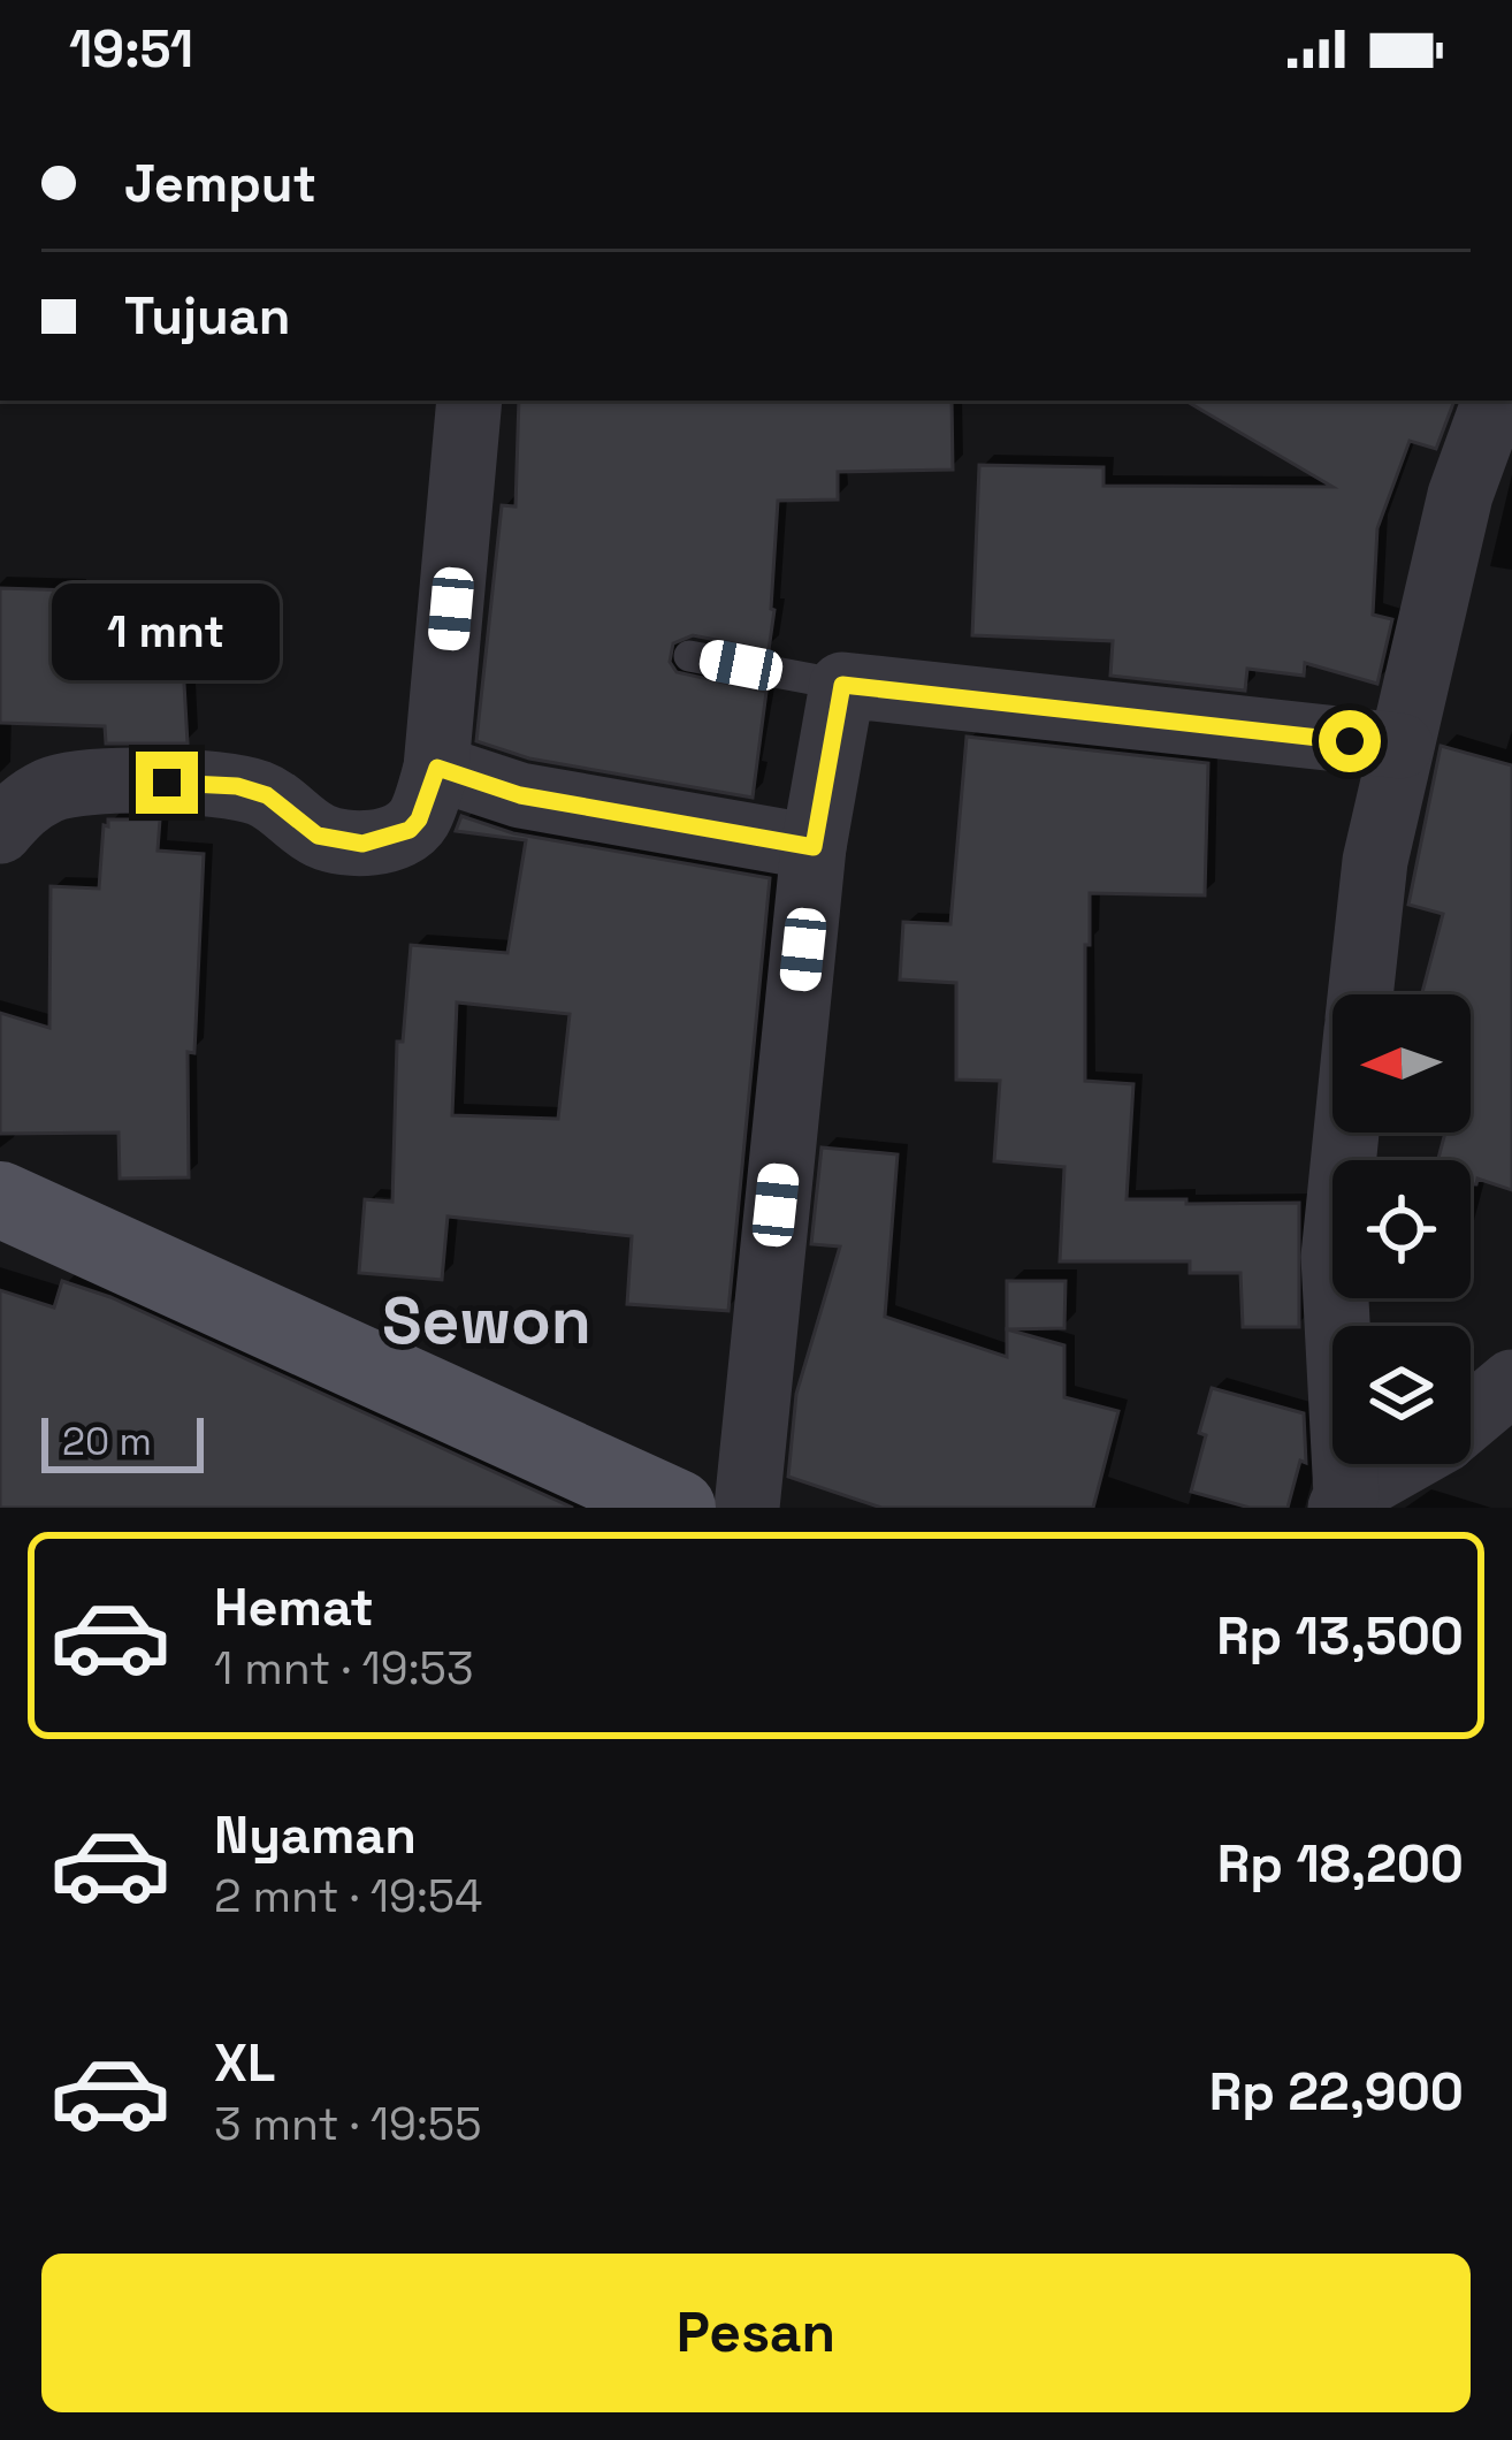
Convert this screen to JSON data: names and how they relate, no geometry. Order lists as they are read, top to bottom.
{
  "districts": ["Sewon"],
  "scale_bar": "20 m",
  "north": "left",
  "page": {
    "status": "19:51",
    "banner": ["Jemput", "Tujuan"],
    "bubble": "1 mnt",
    "scale": "20 m",
    "list": [
      {
        "name": "Hemat",
        "note": "1 mnt · 19:53",
        "value": "Rp 13,500"
      },
      {
        "name": "Nyaman",
        "note": "2 mnt · 19:54",
        "value": "Rp 18,200"
      },
      {
        "name": "XL",
        "note": "3 mnt · 19:55",
        "value": "Rp 22,900"
      }
    ],
    "buttons": "Pesan"
  }
}
